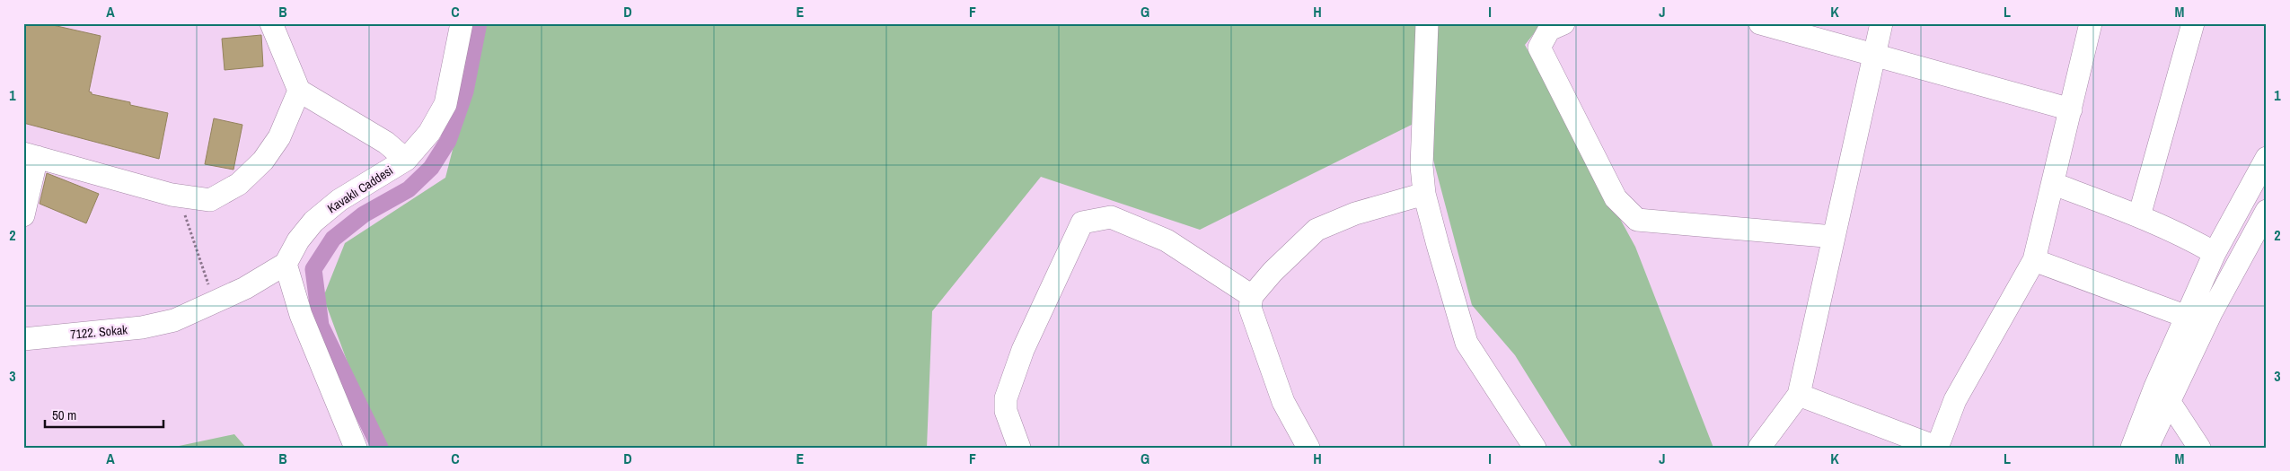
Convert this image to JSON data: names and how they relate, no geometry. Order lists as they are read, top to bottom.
{
  "streets": {
    "street": ["Kavaklı Caddesi", "7122. Sokak"]
  },
  "scale_bar": "50 m",
  "grid": {
    "columns": [
      "A",
      "B",
      "C",
      "D",
      "E",
      "F",
      "G",
      "H",
      "I",
      "J",
      "K",
      "L",
      "M"
    ],
    "rows": ["1", "2", "3"]
  }
}
